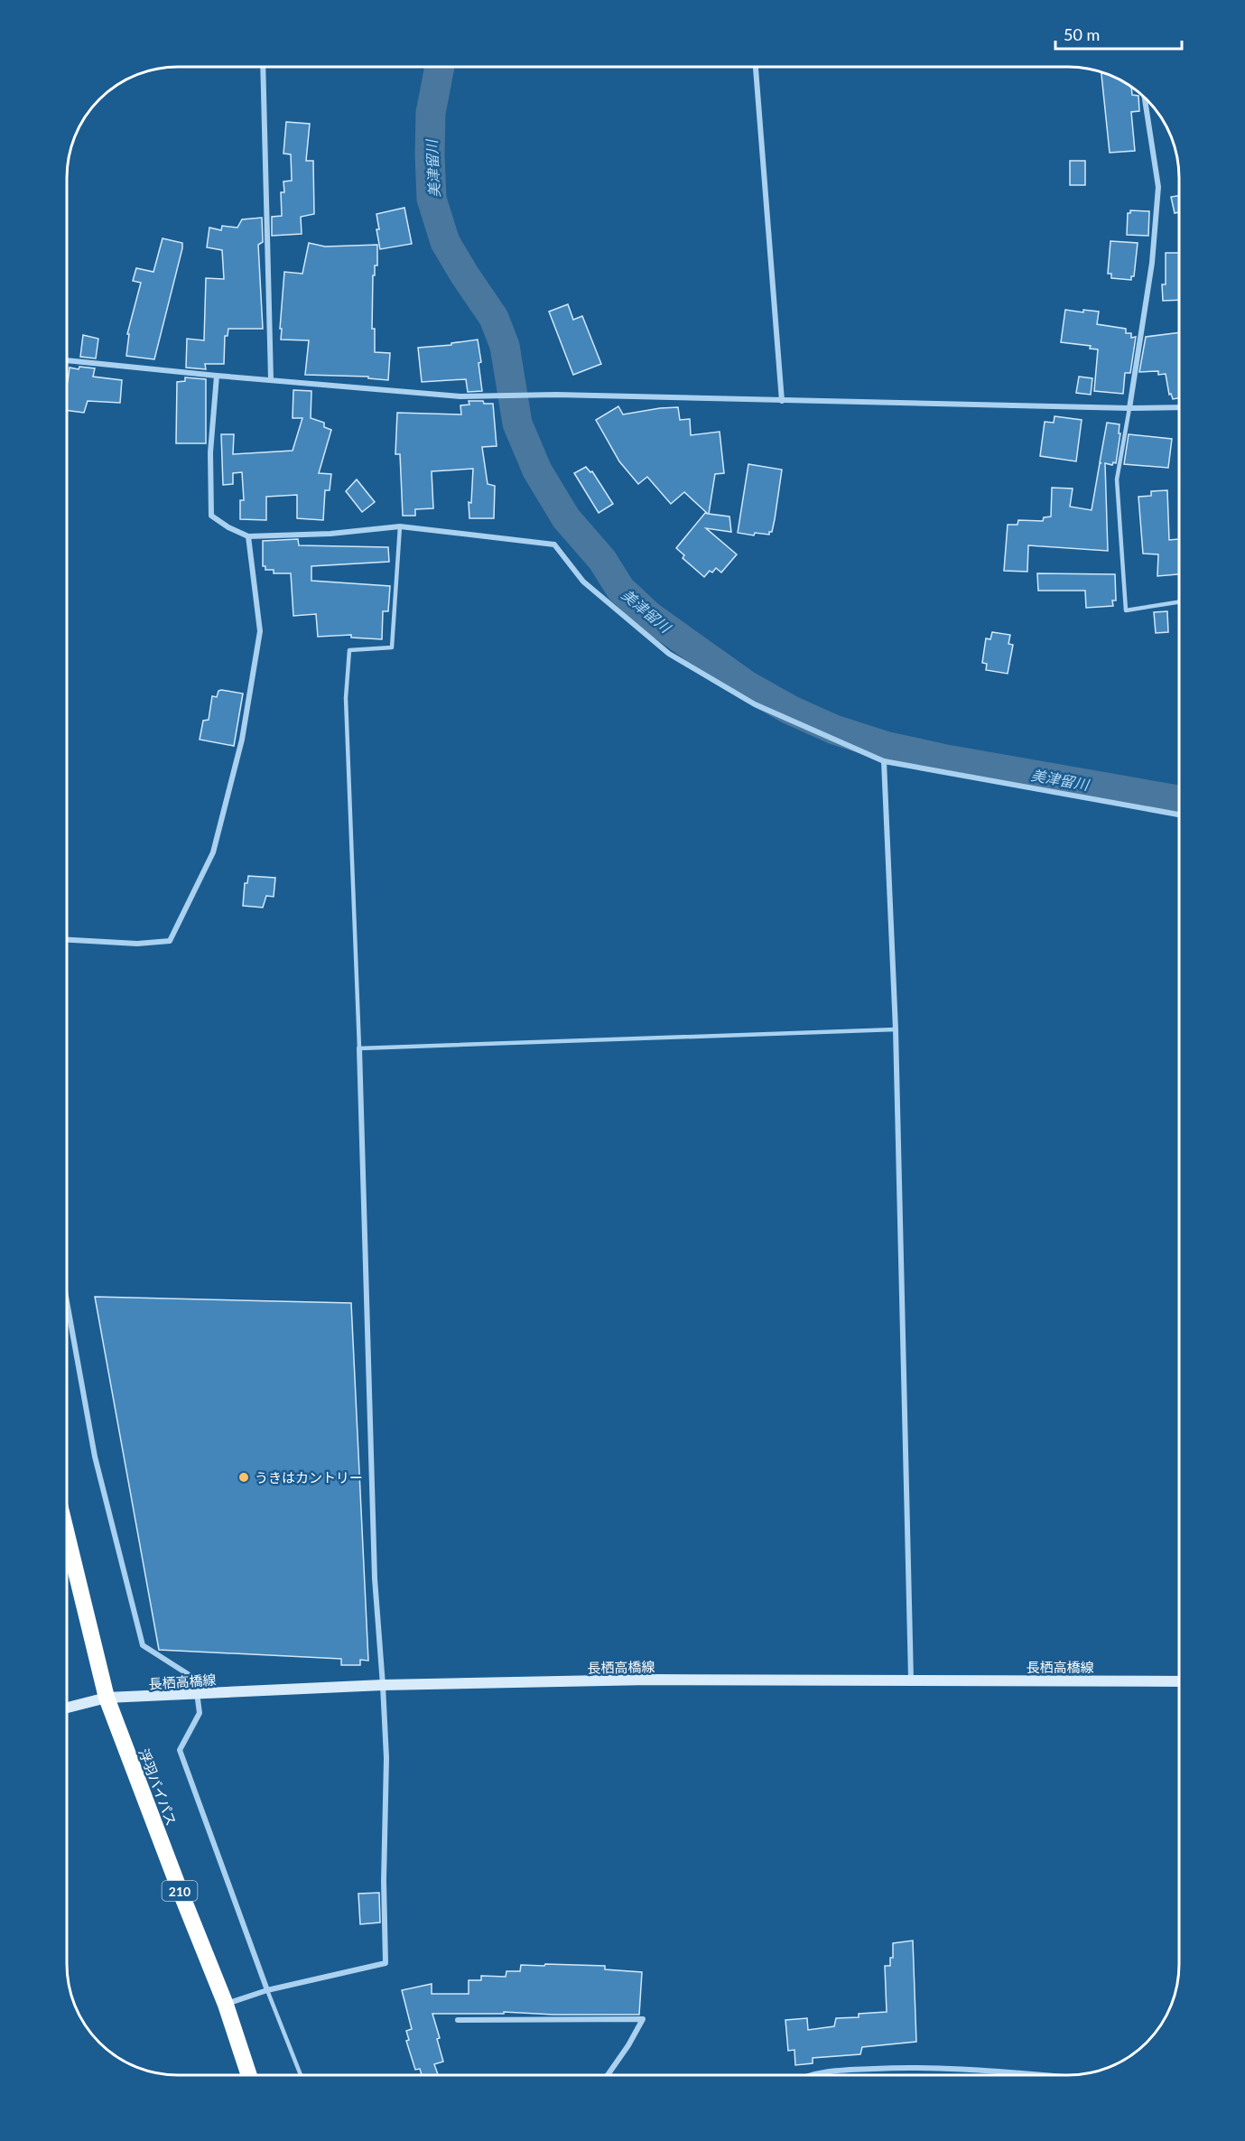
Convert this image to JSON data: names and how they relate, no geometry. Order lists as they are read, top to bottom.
{
  "streets": {
    "highway": ["浮羽バイパス", "210"],
    "main road": ["長栖高橋線"]
  },
  "crossings": [
    ["長栖高橋線", "浮羽バイパス"]
  ],
  "water": ["美津留川"],
  "places": ["うきはカントリー"],
  "scale_bar": "50 m"
}
